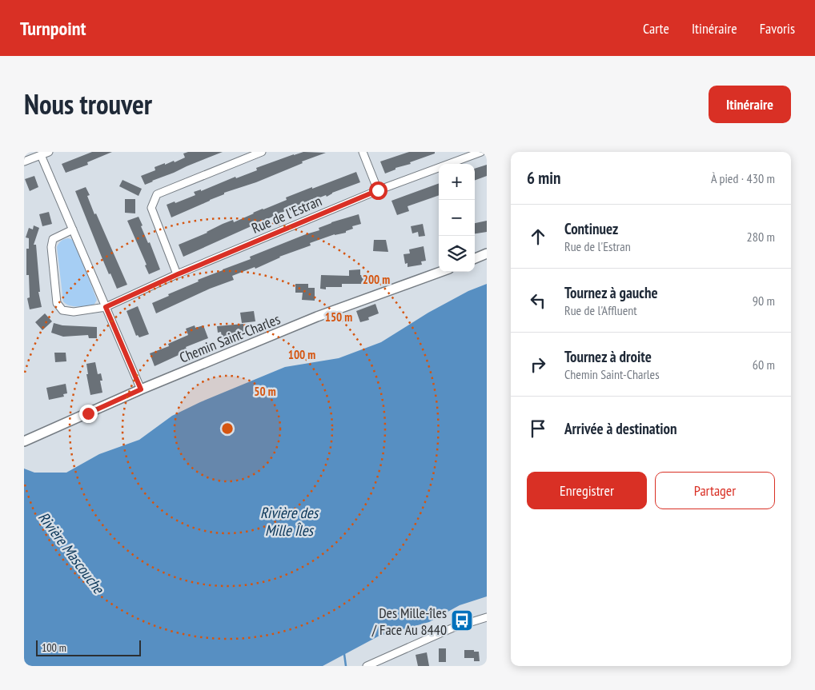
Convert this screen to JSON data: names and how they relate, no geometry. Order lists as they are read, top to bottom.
{
  "streets": {
    "main road": ["Chemin Saint-Charles"],
    "street": ["Rue de l'Estran"]
  },
  "water": ["Rivière des Mille Îles", "Rivière Mascouche"],
  "places": {
    "bus stop": ["Des Mille-îles / Face Au 8440"]
  },
  "scale_bar": "100 m",
  "page": {
    "header": "Turnpoint",
    "nav": ["Carte", "Itinéraire", "Favoris"],
    "title": "Nous trouver",
    "buttons": [
      "Itinéraire",
      ["Enregistrer", "Partager"]
    ],
    "heading": ["6 min", "À pied · 430 m"],
    "map_buttons": ["+", "−"],
    "list": [
      ["Continuez", "Rue de l'Estran", "280 m"],
      ["Tournez à gauche", "Rue de l'Affluent", "90 m"],
      ["Tournez à droite", "Chemin Saint-Charles", "60 m"],
      "Arrivée à destination"
    ],
    "scale": "100 m"
  },
  "rings": [
    "200 m",
    "150 m",
    "100 m",
    "50 m"
  ]
}
